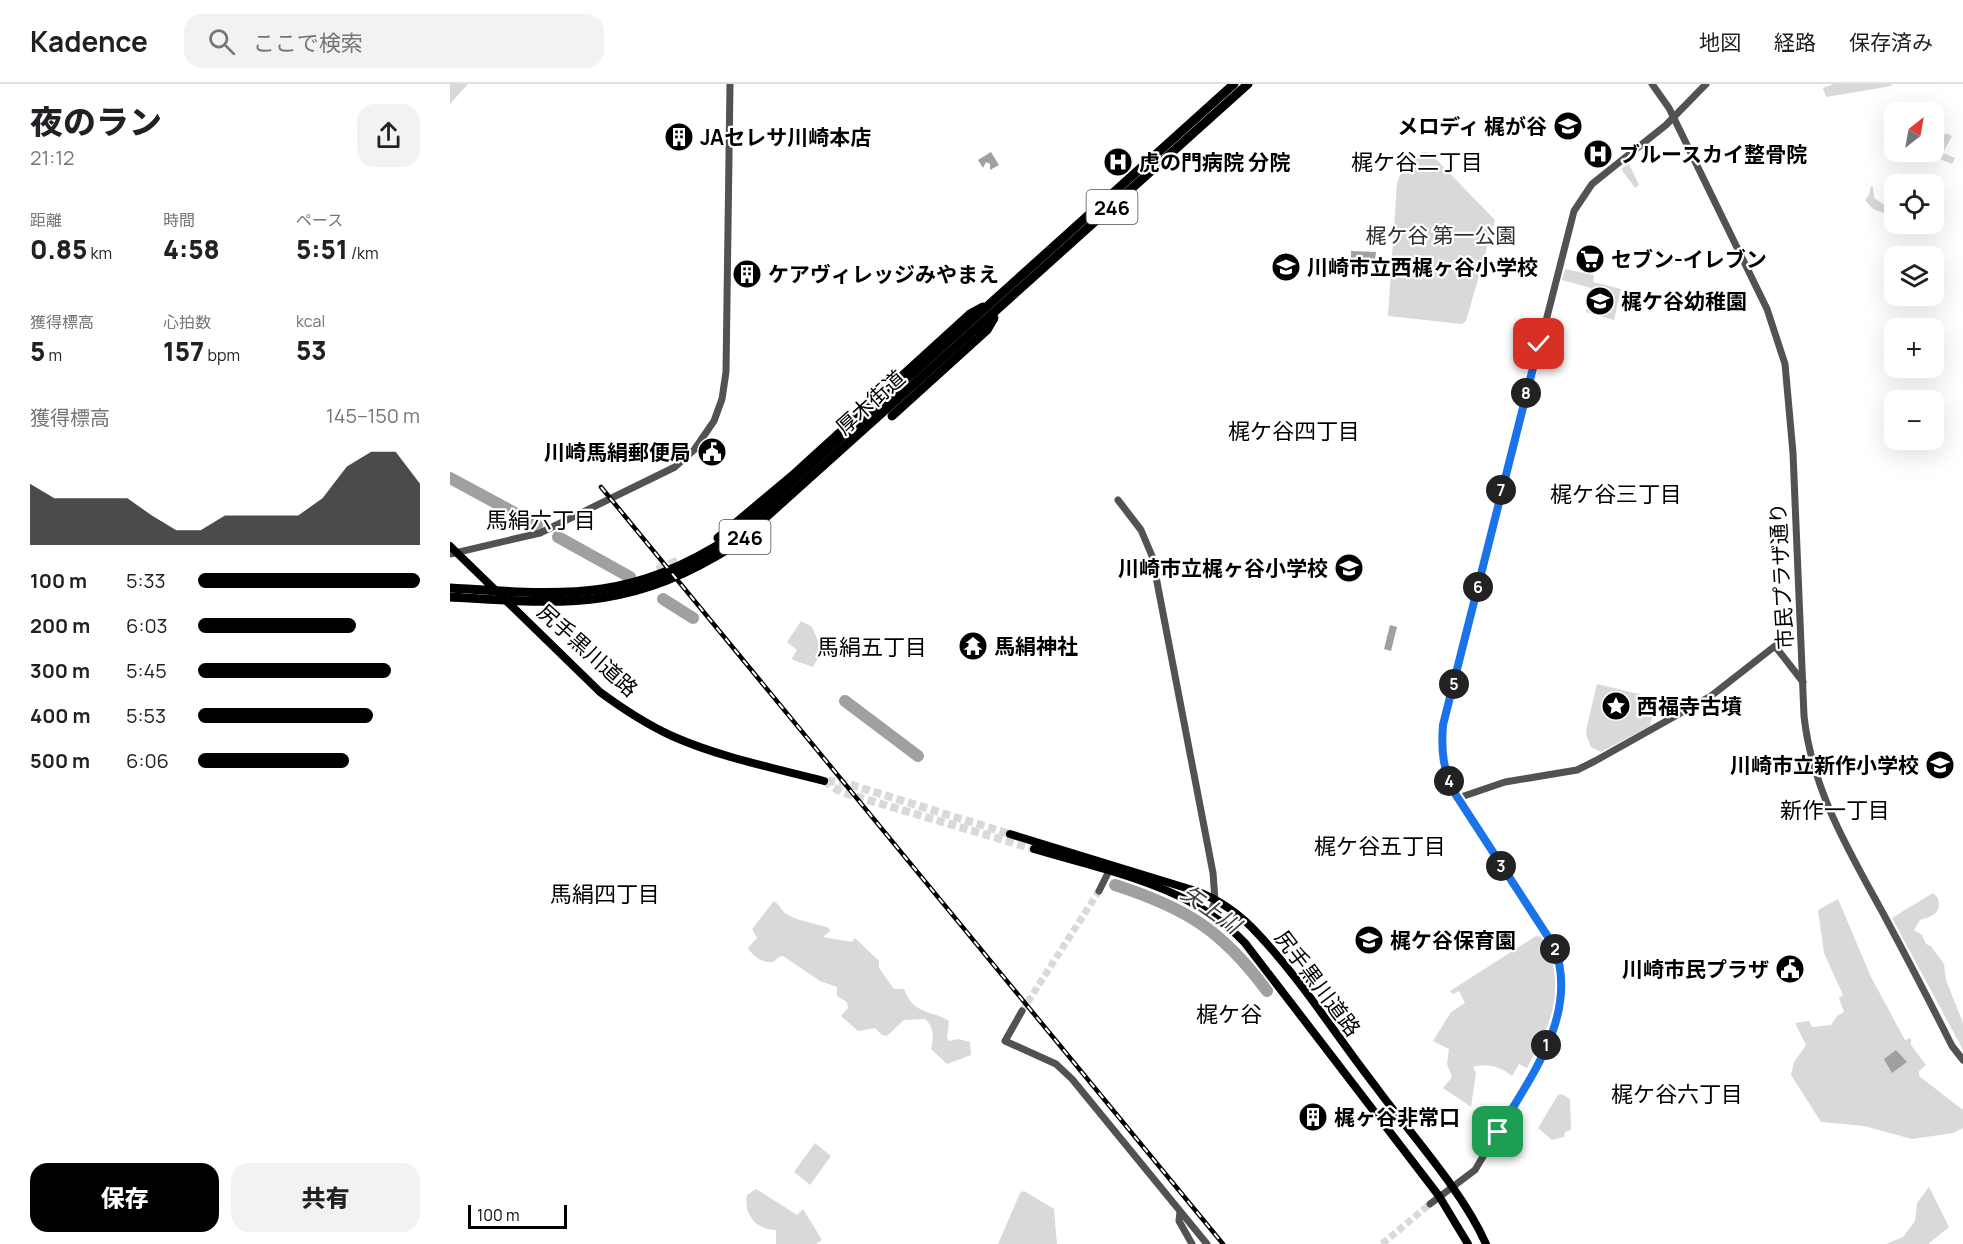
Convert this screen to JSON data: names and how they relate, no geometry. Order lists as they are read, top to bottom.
{
  "streets": {
    "highway": ["246", "厚木街道"],
    "main road": ["尻手黒川道路"],
    "street": ["市民プラザ通り"]
  },
  "districts": [
    "梶ケ谷二丁目",
    "梶ケ谷四丁目",
    "梶ケ谷三丁目",
    "馬絹六丁目",
    "馬絹五丁目",
    "新作一丁目",
    "梶ケ谷五丁目",
    "馬絹四丁目",
    "梶ケ谷",
    "梶ケ谷六丁目"
  ],
  "water": ["矢上川"],
  "parks": ["梶ケ谷 第一公園"],
  "places": {
    "school or university": [
      "メロディ 梶が谷",
      "川崎市立西梶ヶ谷小学校",
      "梶ケ谷幼稚園",
      "川崎市立梶ヶ谷小学校",
      "川崎市立新作小学校",
      "梶ケ谷保育園"
    ],
    "building": ["JAセレサ川崎本店", "ケアヴィレッジみやまえ", "梶ヶ谷非常口"],
    "hospital": ["ブルースカイ整骨院", "虎の門病院 分院"],
    "supermarket": ["セブン-イレブン"],
    "public building": ["川崎馬絹郵便局", "川崎市民プラザ"],
    "temple": ["馬絹神社"],
    "place": ["西福寺古墳"]
  },
  "scale_bar": "100 m",
  "north": "top right",
  "page": {
    "header": "Kadence",
    "search": "ここで検索",
    "nav": ["地図", "経路", "保存済み"],
    "heading": ["夜のラン", "21:12"],
    "map_buttons": ["+", "−"],
    "stats": [
      ["距離", "0.85 km"],
      ["時間", "4:58"],
      ["ペース", "5:51 /km"],
      ["獲得標高", "5 m"],
      ["心拍数", "157 bpm"],
      ["kcal", "53"]
    ],
    "pins": [
      "8",
      "7",
      "6",
      "5",
      "4",
      "3",
      "2",
      "1"
    ],
    "chart": ["獲得標高", "145–150 m"],
    "list": [
      {
        "name": "100 m",
        "note": "5:33"
      },
      {
        "name": "200 m",
        "note": "6:03"
      },
      {
        "name": "300 m",
        "note": "5:45"
      },
      {
        "name": "400 m",
        "note": "5:53"
      },
      {
        "name": "500 m",
        "note": "6:06"
      }
    ],
    "buttons": ["保存", "共有"],
    "scale": "100 m"
  }
}
